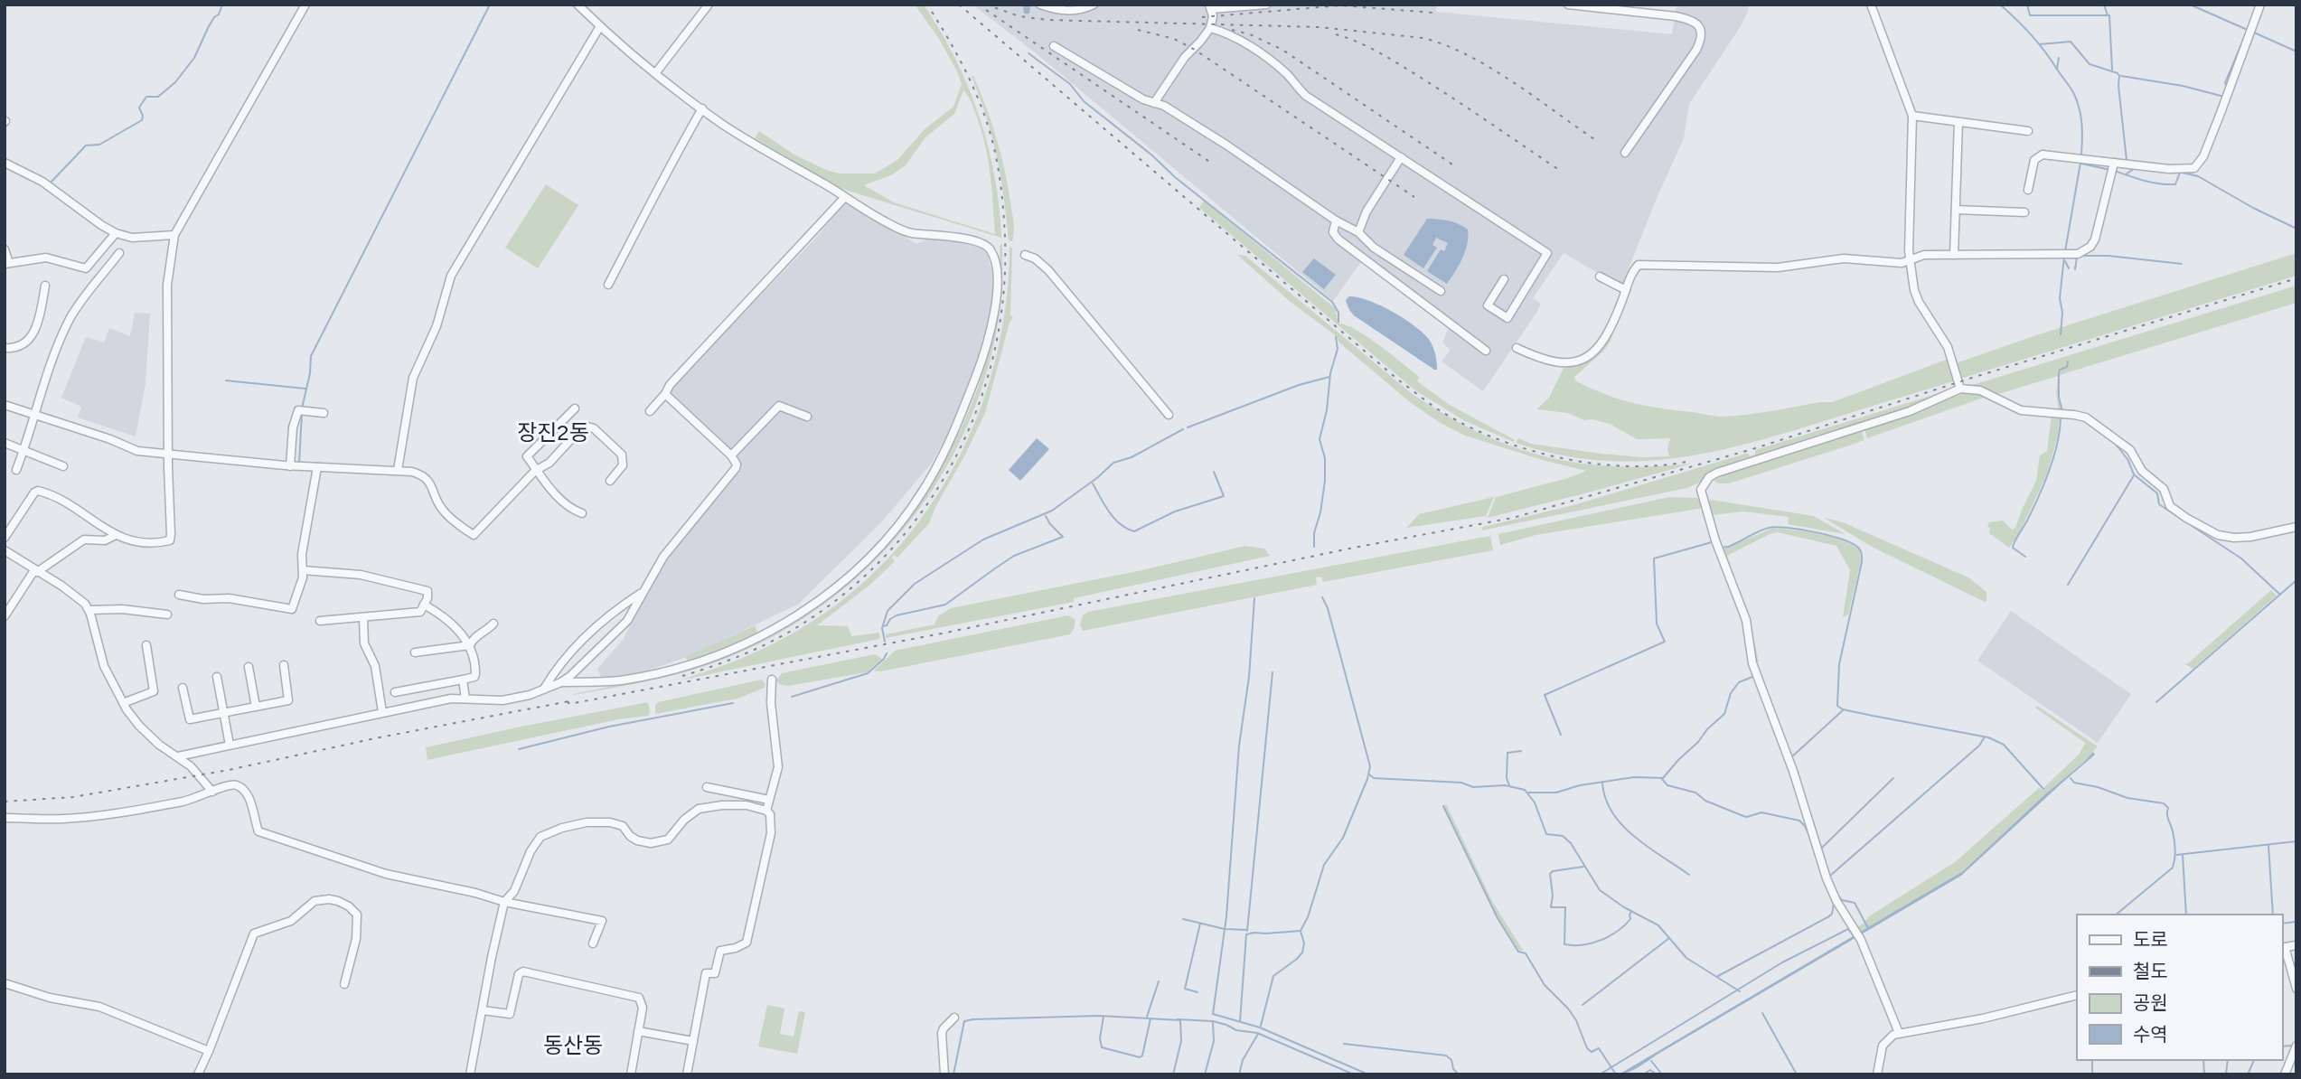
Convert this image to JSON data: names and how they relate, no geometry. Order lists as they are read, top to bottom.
{
  "districts": ["장진2동", "동산동"],
  "legend": [
    "도로",
    "철도",
    "공원",
    "수역"
  ]
}
